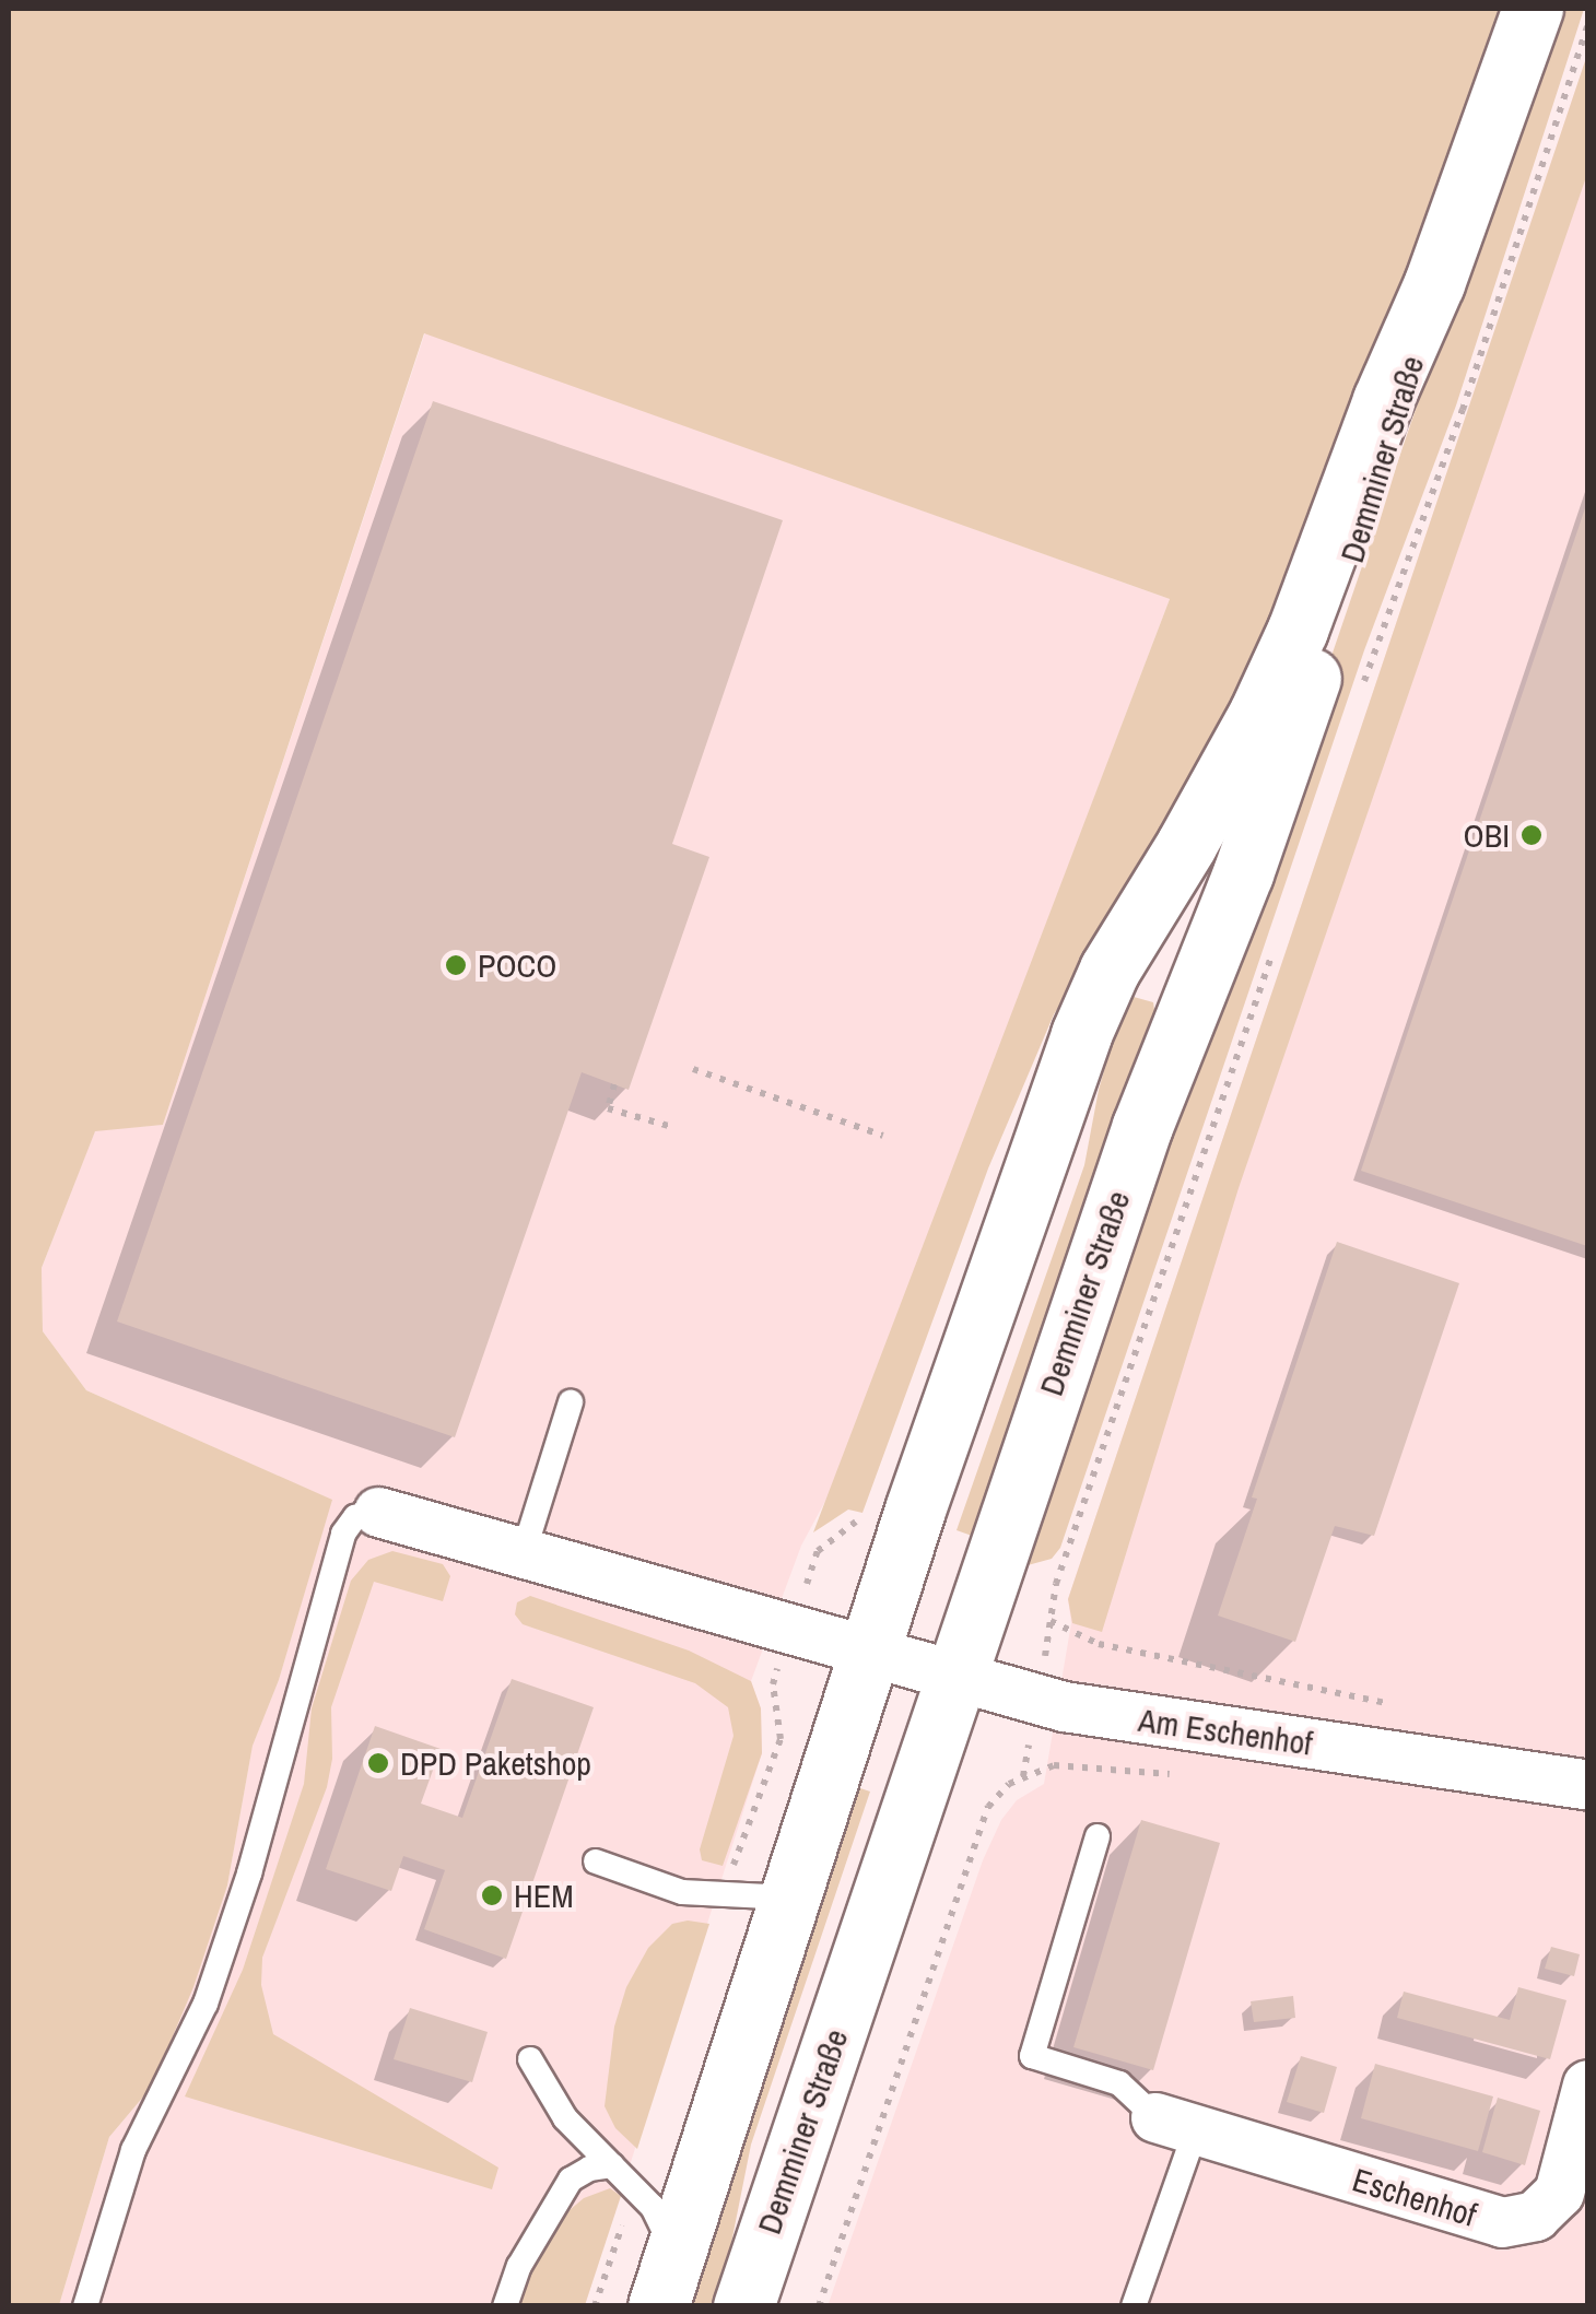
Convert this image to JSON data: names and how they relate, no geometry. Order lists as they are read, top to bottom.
{
  "streets": {
    "main road": ["Demminer Straße"],
    "street": ["Am Eschenhof", "Eschenhof"]
  },
  "crossings": [
    ["Demminer Straße", "Am Eschenhof"]
  ],
  "places": [
    "OBI",
    "POCO",
    "DPD Paketshop",
    "HEM"
  ]
}
